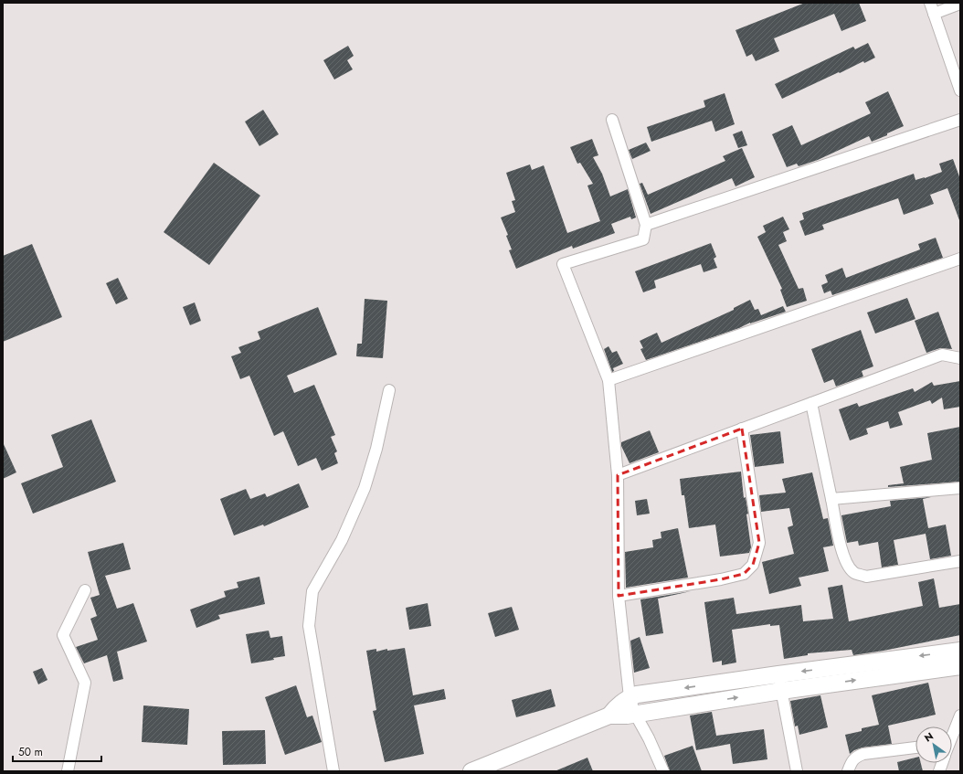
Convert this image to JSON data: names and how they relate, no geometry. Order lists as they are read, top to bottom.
{
  "scale_bar": "50 m",
  "north": "top left"
}
